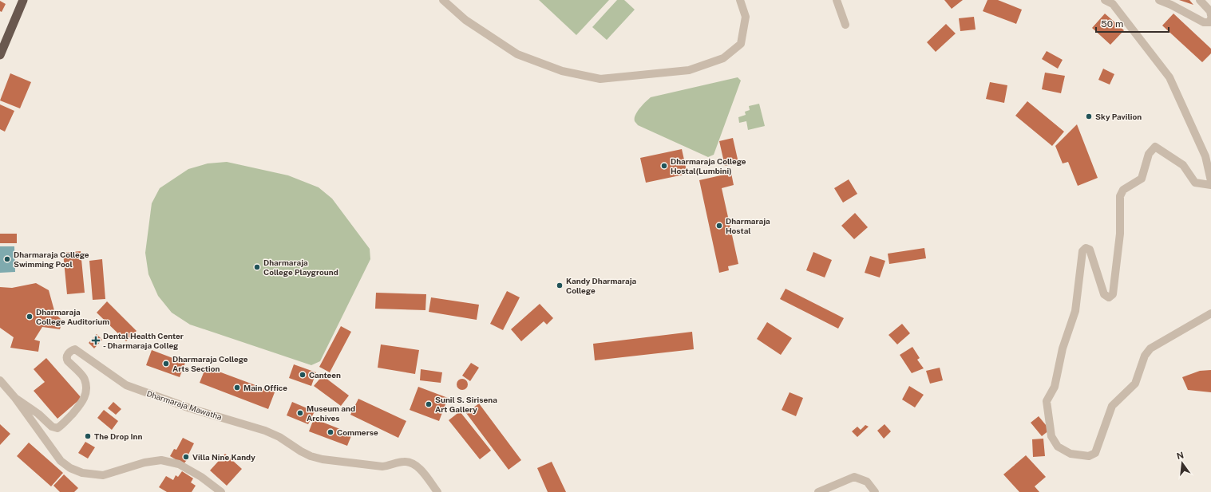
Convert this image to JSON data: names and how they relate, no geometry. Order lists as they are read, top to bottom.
{
  "streets": {
    "street": ["Dharmaraja Mawatha"]
  },
  "places": {
    "other": [
      "Sky Pavilion",
      "Dharmaraja College Hostal(Lumbini)",
      "Dharmaraja Hostal",
      "Dharmaraja College Swimming Pool",
      "Dharmaraja College Playground",
      "Kandy Dharmaraja College",
      "Dharmaraja College Auditorium",
      "Dharmaraja College Arts Section",
      "Canteen",
      "Main Office",
      "Sunil S. Sirisena Art Gallery",
      "Museum and Archives",
      "Commerse",
      "The Drop Inn",
      "Villa Nine Kandy"
    ],
    "health": ["Dental Health Center - Dharmaraja Colleg"]
  },
  "scale_bar": "50 m",
  "north": "top"
}
